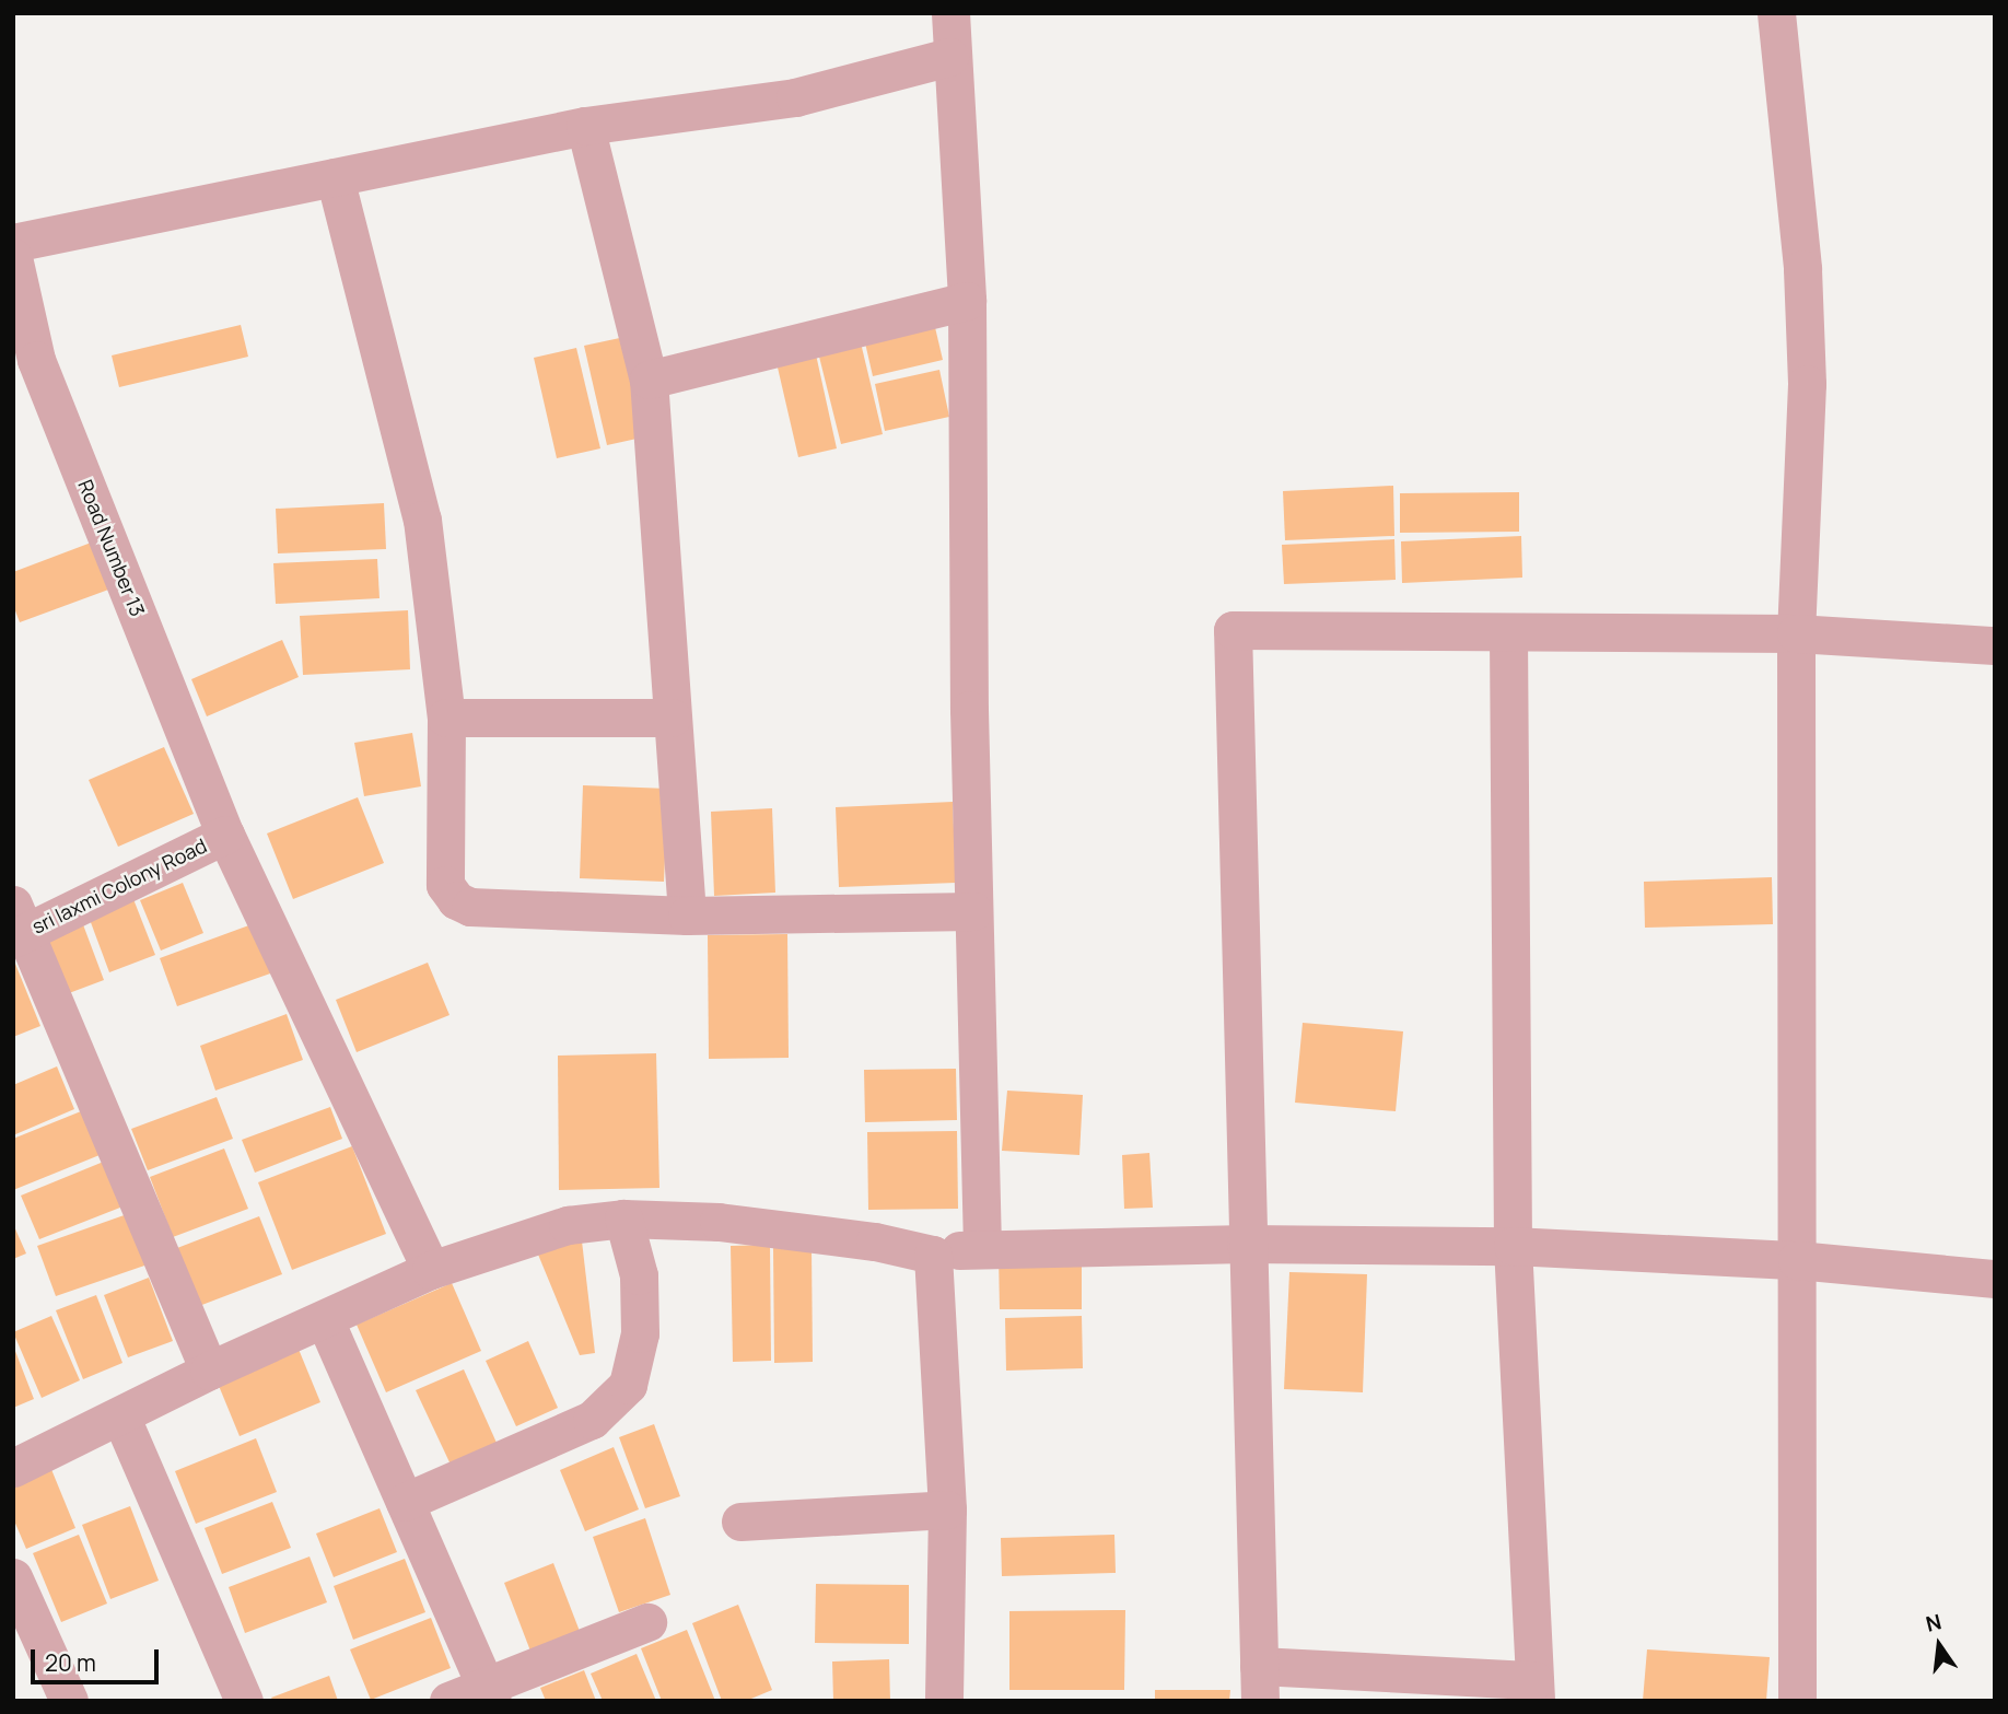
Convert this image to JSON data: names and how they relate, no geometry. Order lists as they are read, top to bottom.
{
  "streets": {
    "street": ["Road Number 13", "sri laxmi Colony Road"]
  },
  "crossings": [
    ["Road Number 13", "sri laxmi Colony Road"]
  ],
  "scale_bar": "20 m",
  "north": "top"
}
